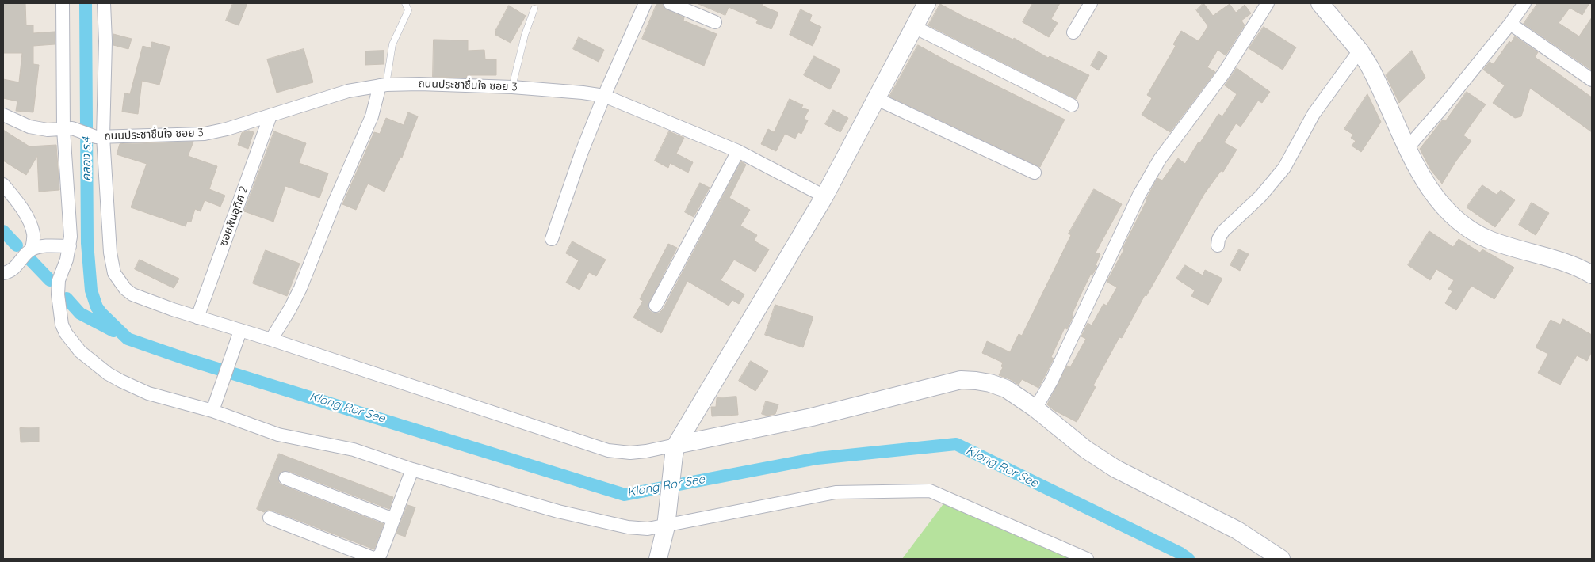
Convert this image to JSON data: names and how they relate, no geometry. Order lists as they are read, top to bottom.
{
  "streets": {
    "street": ["ถนนประชาชื่นใจ ซอย 3", "ซอยพินอุทิศ 2"]
  },
  "crossings": [
    ["ถนนประชาชื่นใจ ซอย 3", "ซอยพินอุทิศ 2"]
  ],
  "water": ["คลอง ร.4", "Klong Ror See"]
}
